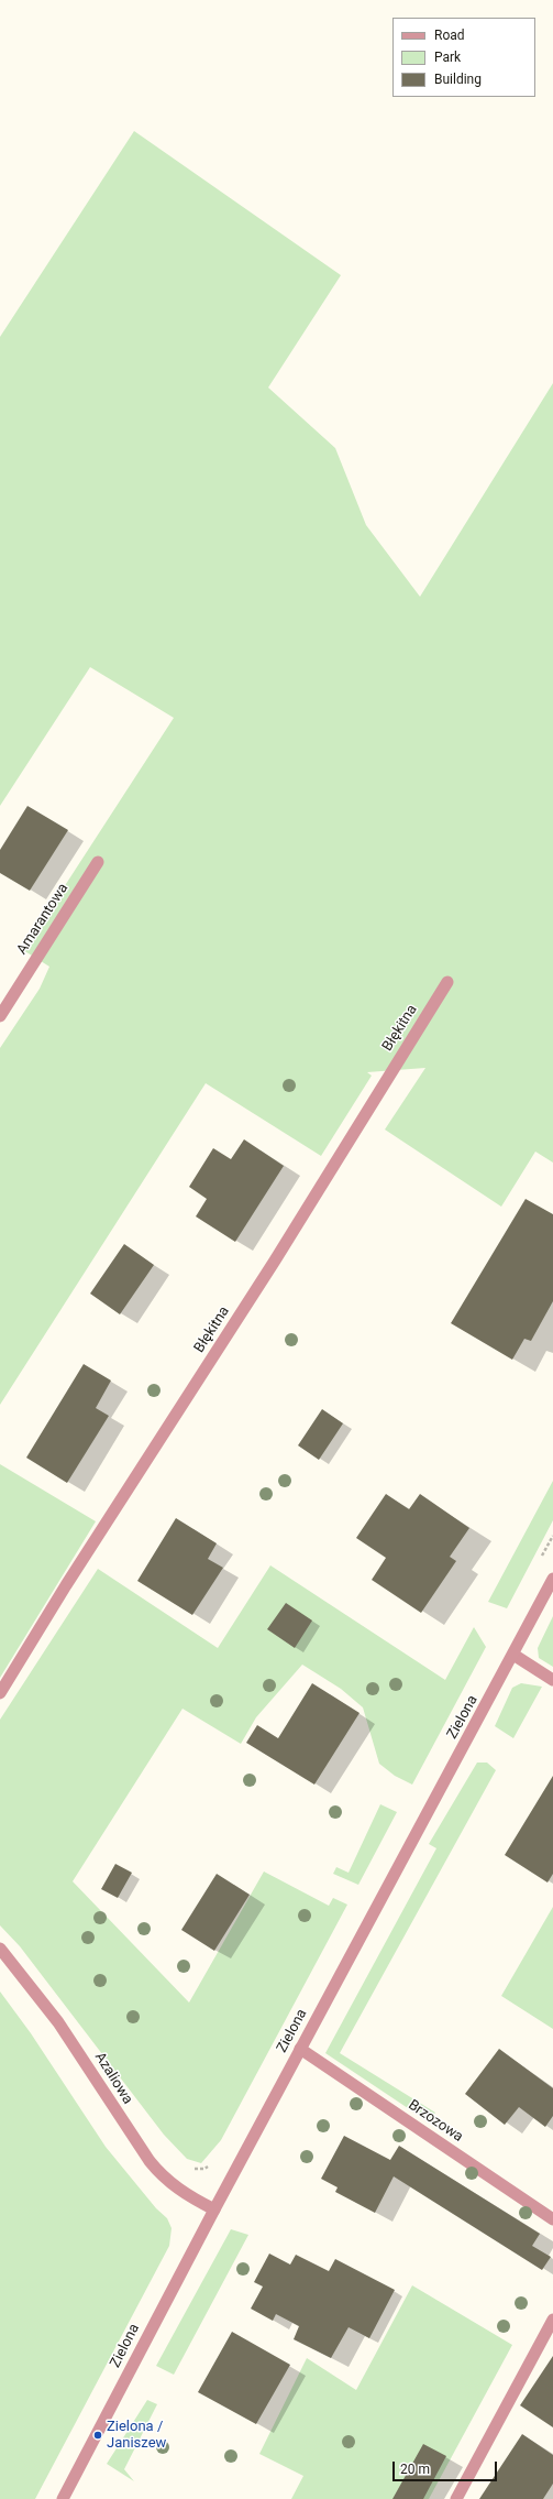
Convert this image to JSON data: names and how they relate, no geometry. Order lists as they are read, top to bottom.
{
  "streets": {
    "street": [
      "Amarantowa",
      "Błękitna",
      "Zielona",
      "Azaliowa",
      "Brzozowa"
    ]
  },
  "crossings": [
    ["Zielona", "Azaliowa"],
    ["Zielona", "Brzozowa"]
  ],
  "places": ["Zielona / Janiszew"],
  "legend": ["Road", "Park", "Building"],
  "scale_bar": "20 m"
}
